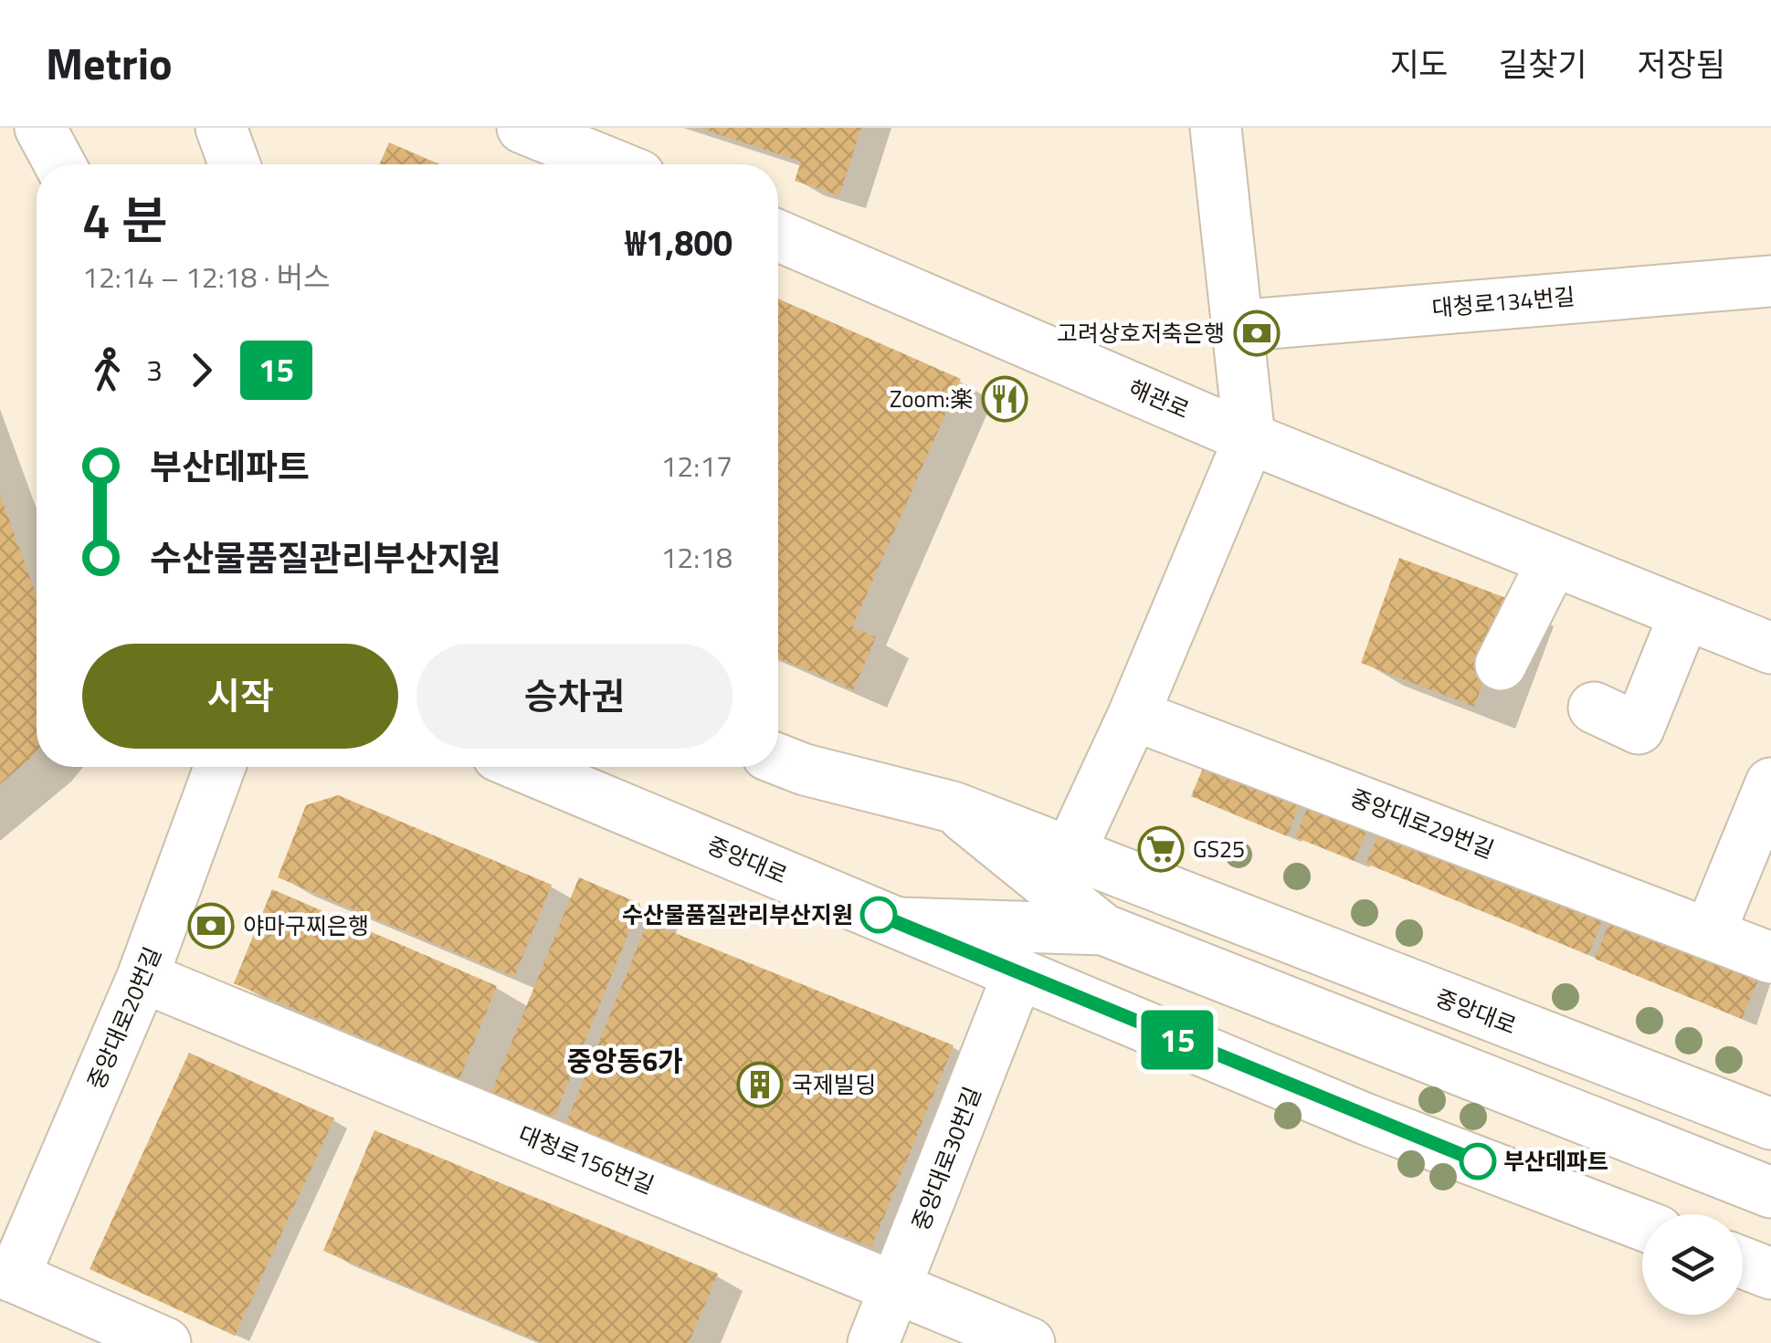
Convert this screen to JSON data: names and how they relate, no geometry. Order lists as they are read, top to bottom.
{
  "streets": {
    "main road": [
      "대청로134번길",
      "해관로",
      "중앙대로29번길",
      "중앙대로",
      "중앙대로20번길",
      "중앙대로30번길",
      "대청로156번길"
    ]
  },
  "crossings": [
    ["중앙대로", "중앙대로30번길"],
    ["중앙대로20번길", "대청로156번길"],
    ["중앙대로30번길", "대청로156번길"]
  ],
  "districts": ["중앙동6가"],
  "places": {
    "bank": ["고려상호저축은행", "야마구찌은행"],
    "restaurant": ["Zoom:楽"],
    "supermarket": ["GS25"],
    "other": ["수산물품질관리부산지원", "부산데파트"],
    "building": ["국제빌딩"]
  },
  "lines": ["bus line 15"],
  "page": {
    "header": "Metrio",
    "nav": ["지도", "길찾기", "저장됨"],
    "on_map": "15",
    "heading": ["4 분", "12:14 – 12:18 · 버스", "₩1,800"],
    "legs": ["3", "15"],
    "list": [
      {
        "name": "부산데파트",
        "value": "12:17"
      },
      {
        "name": "수산물품질관리부산지원",
        "value": "12:18"
      }
    ],
    "buttons": ["시작", "승차권"]
  }
}
